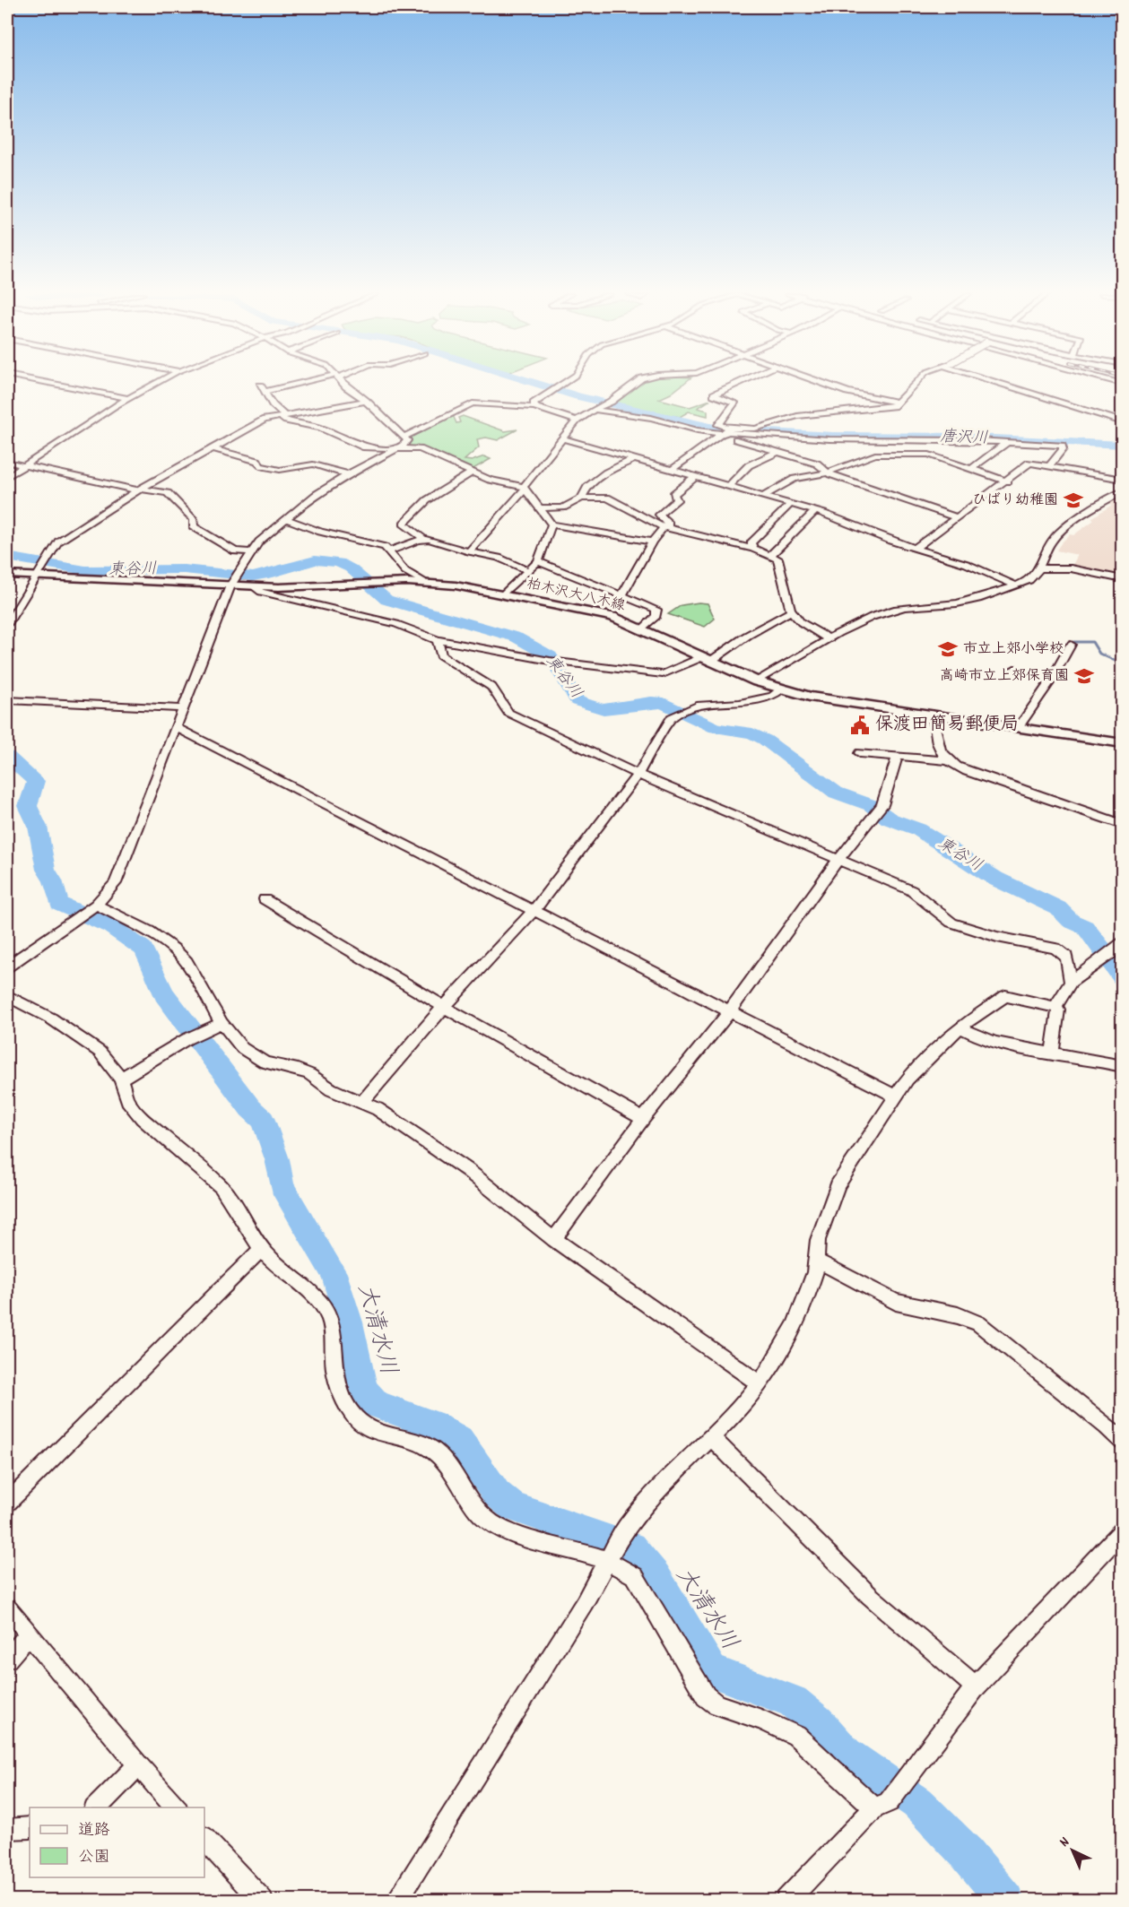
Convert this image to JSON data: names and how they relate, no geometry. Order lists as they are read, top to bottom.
{
  "streets": {
    "main road": ["柏木沢大八木線"]
  },
  "water": ["唐沢川", "東谷川", "大清水川"],
  "places": {
    "school or university": ["ひばり幼稚園", "市立上郊小学校", "高崎市立上郊保育園"],
    "public building": ["保渡田簡易郵便局"]
  },
  "legend": ["道路", "公園"],
  "north": "top left"
}
